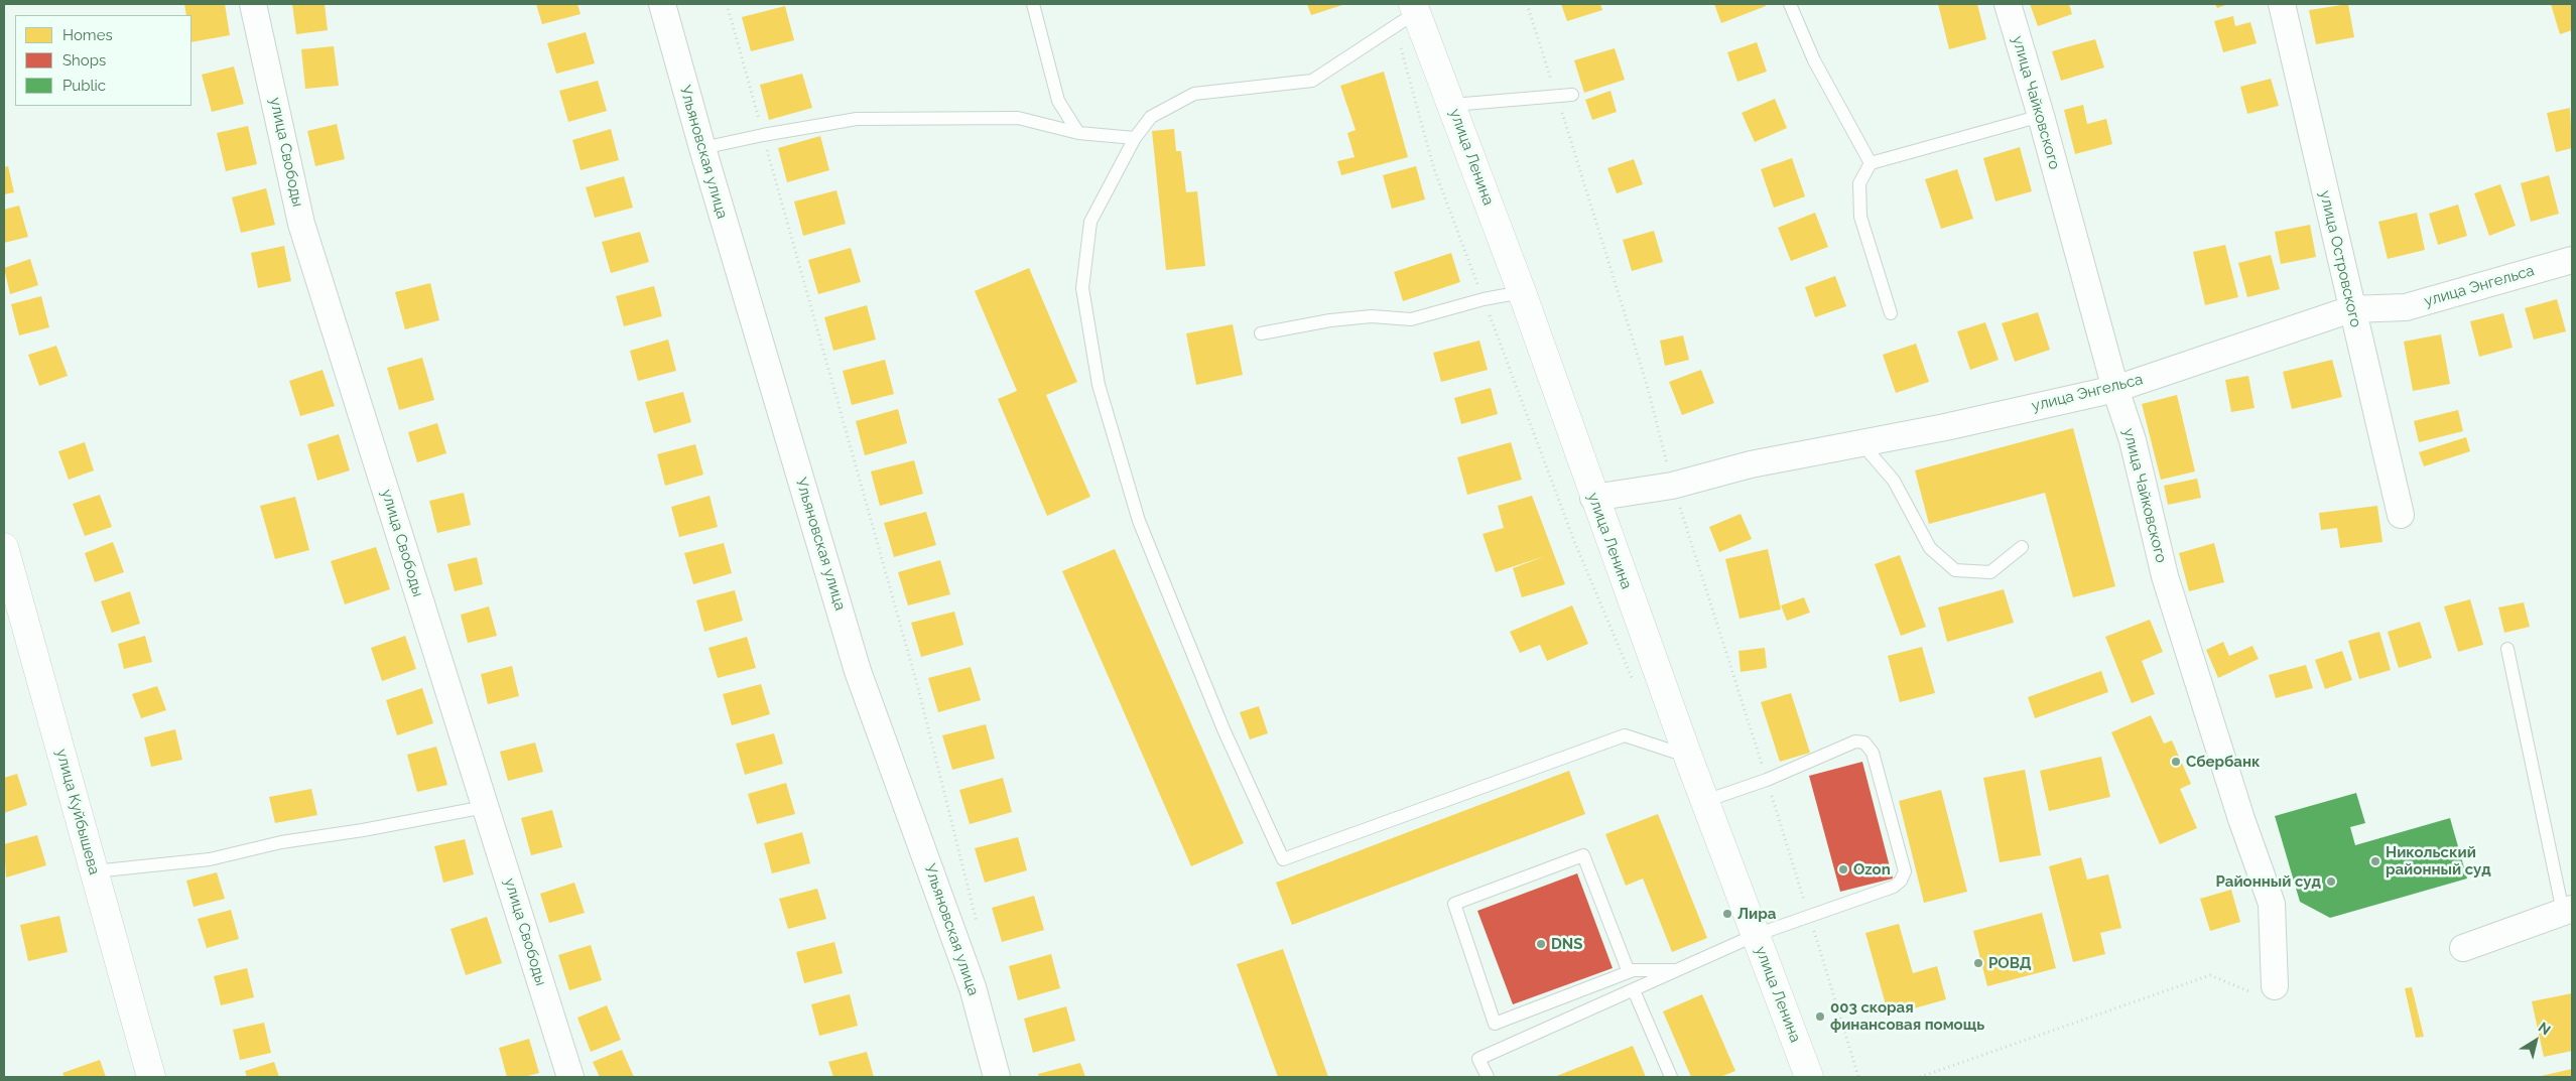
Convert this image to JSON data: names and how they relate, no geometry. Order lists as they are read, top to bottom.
{
  "streets": {
    "main road": ["улица Ленина", "улица Куйбышева"],
    "street": [
      "улица Чайковского",
      "улица Свободы",
      "Ульяновская улица",
      "улица Островского",
      "улица Энгельса"
    ]
  },
  "crossings": [
    ["улица Чайковского", "улица Энгельса"],
    ["улица Ленина", "улица Энгельса"],
    ["улица Островского", "улица Энгельса"]
  ],
  "places": [
    "Сбербанк",
    "Никольский районный суд",
    "Ozon",
    "Районный суд",
    "Лира",
    "DNS",
    "РОВД",
    "003 скорая финансовая помощь"
  ],
  "legend": ["Homes", "Shops", "Public"],
  "north": "top right"
}
